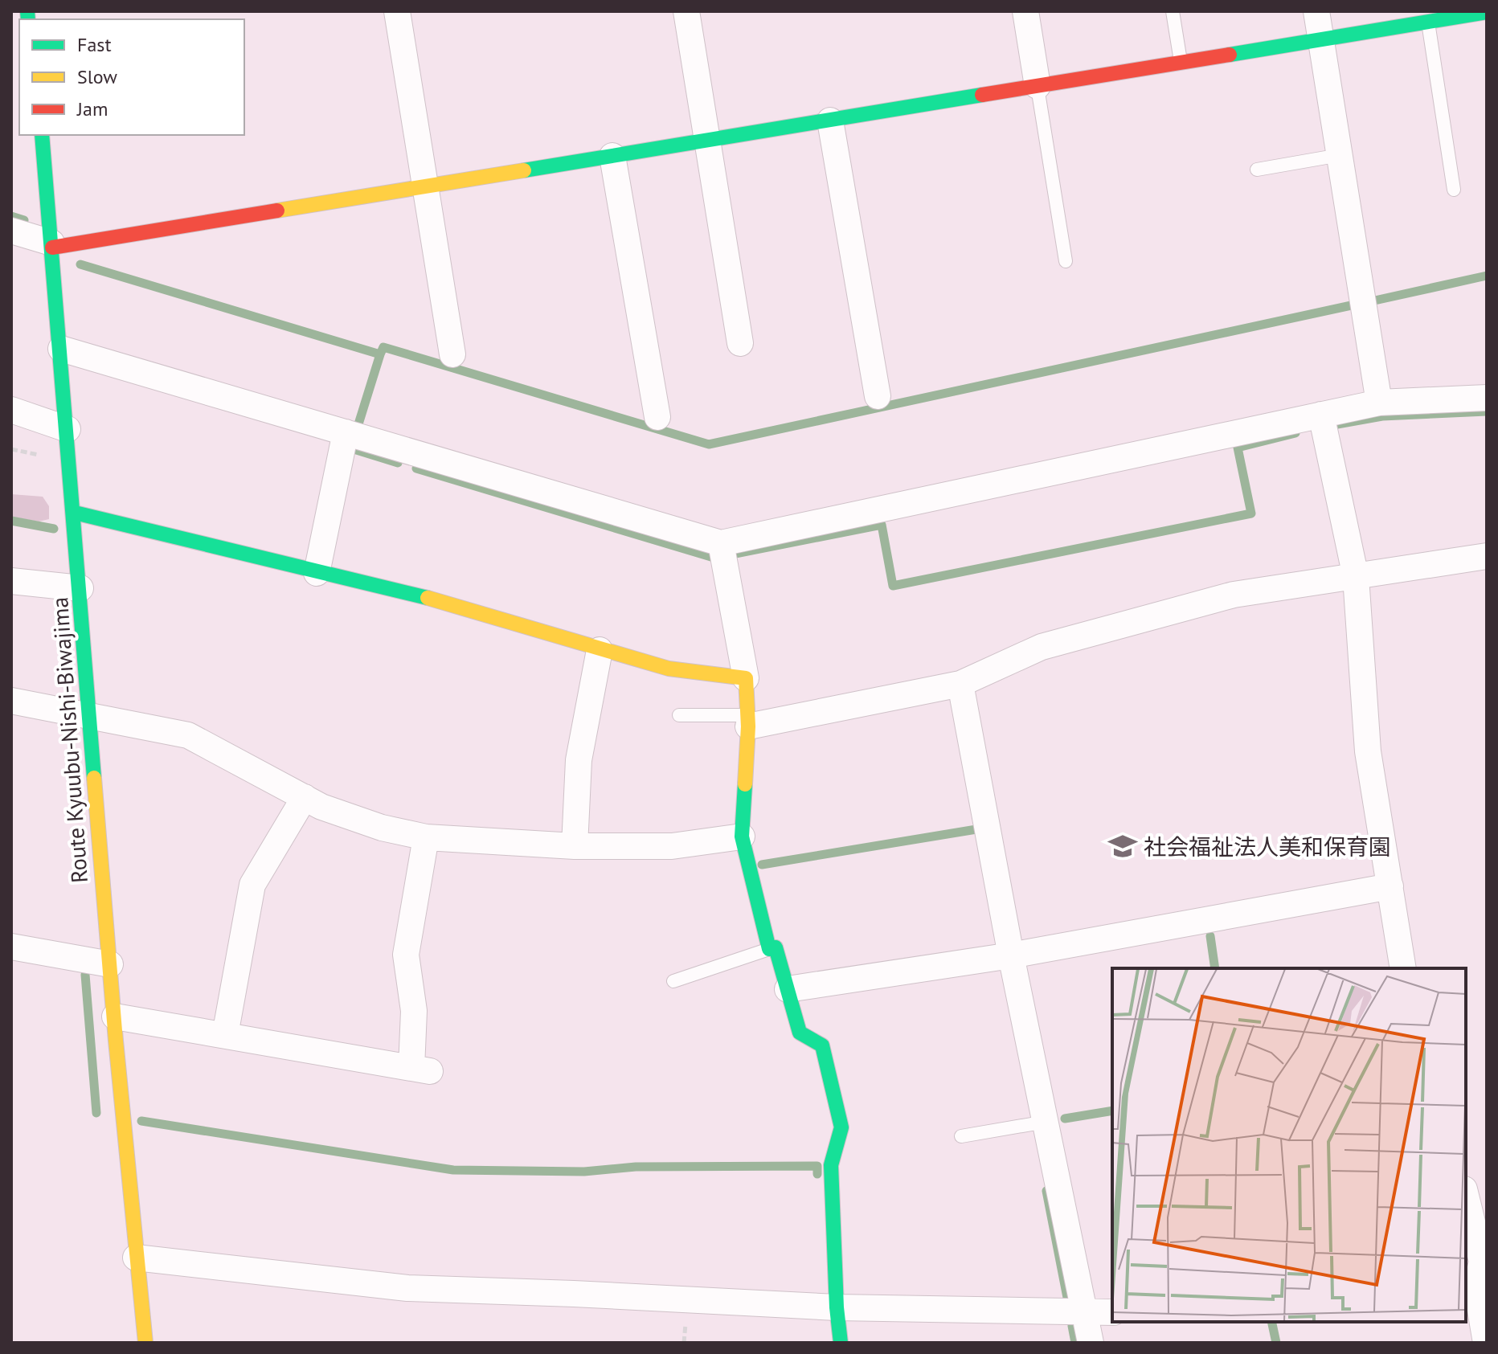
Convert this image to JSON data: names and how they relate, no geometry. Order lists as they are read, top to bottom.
{
  "streets": {
    "street": ["Route Kyuubu-Nishi-Biwajima"]
  },
  "places": {
    "school or university": ["社会福祉法人美和保育園"]
  },
  "legend": ["Fast", "Slow", "Jam"]
}
